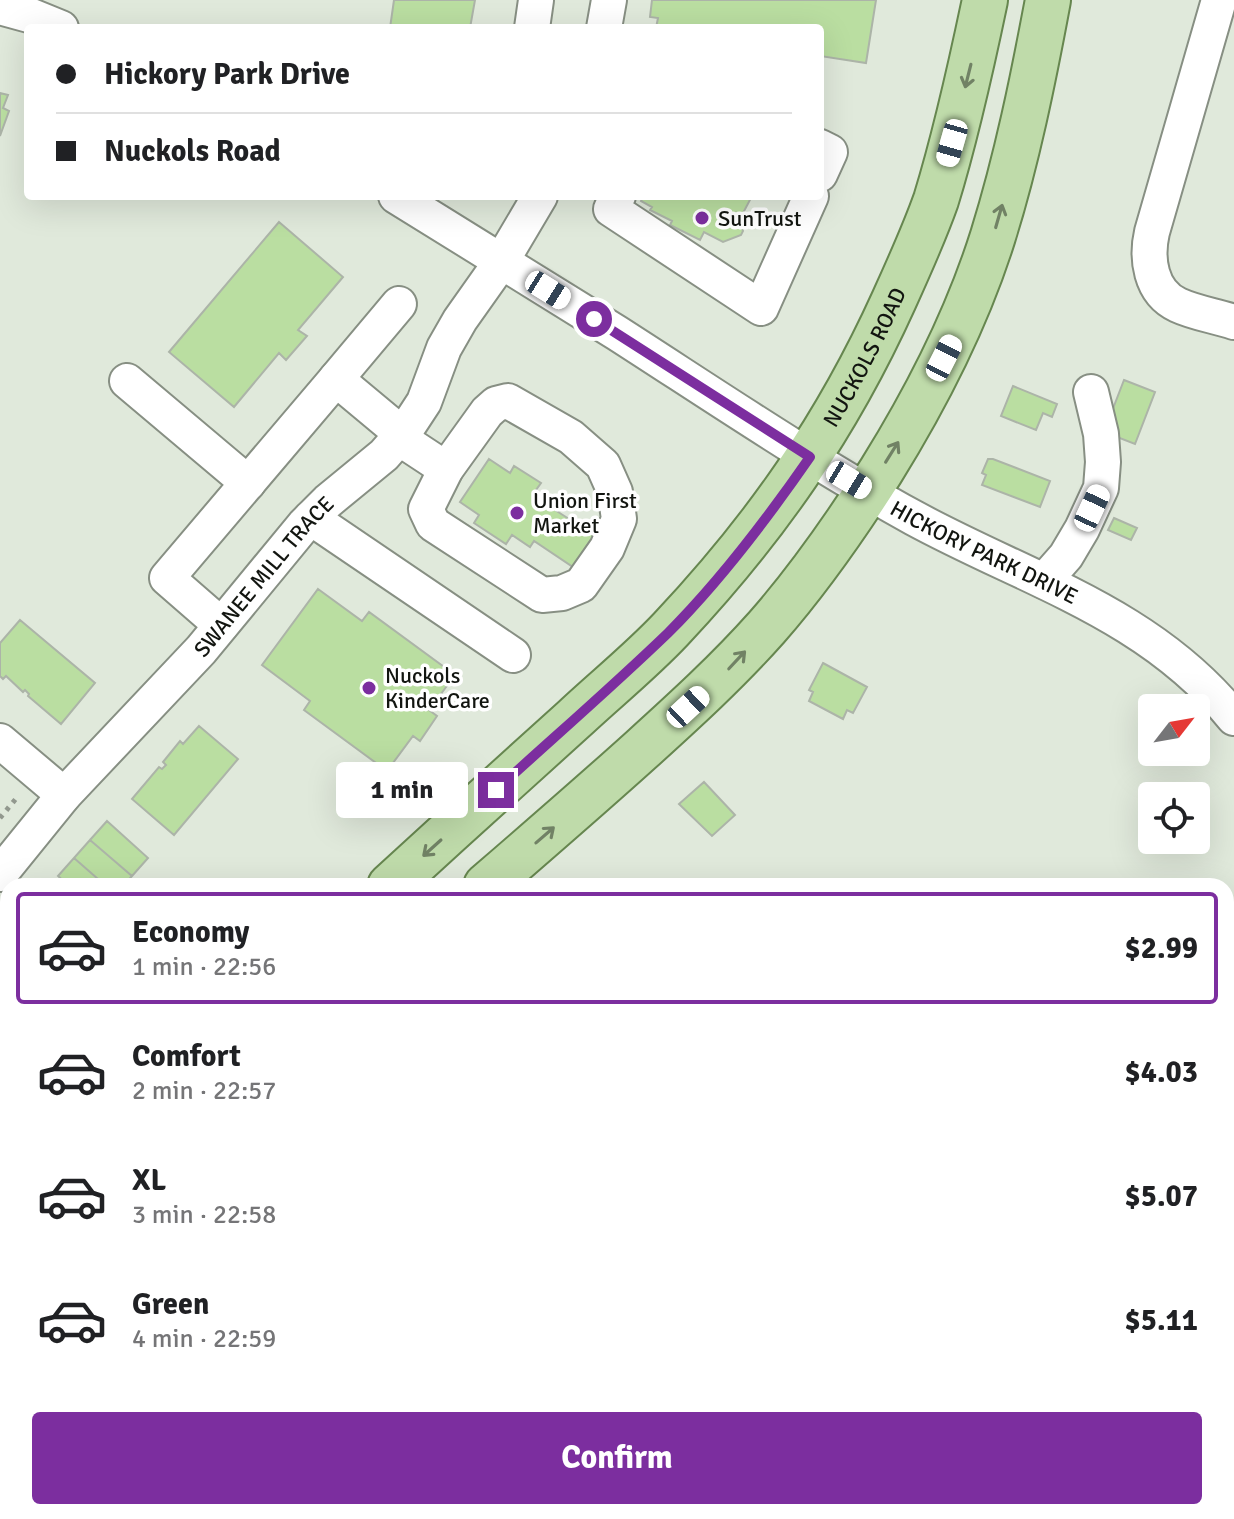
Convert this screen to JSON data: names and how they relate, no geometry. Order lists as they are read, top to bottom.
{
  "streets": {
    "main road": ["NUCKOLS ROAD"],
    "street": ["HICKORY PARK DRIVE", "SWANEE MILL TRACE"]
  },
  "crossings": [
    ["NUCKOLS ROAD", "HICKORY PARK DRIVE"],
    ["HICKORY PARK DRIVE", "SWANEE MILL TRACE"]
  ],
  "places": ["SunTrust", "Union First Market", "Nuckols KinderCare"],
  "north": "top right",
  "page": {
    "banner": ["Hickory Park Drive", "Nuckols Road"],
    "bubble": "1 min",
    "list": [
      {
        "name": "Economy",
        "note": "1 min · 22:56",
        "value": "$2.99"
      },
      {
        "name": "Comfort",
        "note": "2 min · 22:57",
        "value": "$4.03"
      },
      {
        "name": "XL",
        "note": "3 min · 22:58",
        "value": "$5.07"
      },
      {
        "name": "Green",
        "note": "4 min · 22:59",
        "value": "$5.11"
      }
    ],
    "buttons": "Confirm"
  }
}
